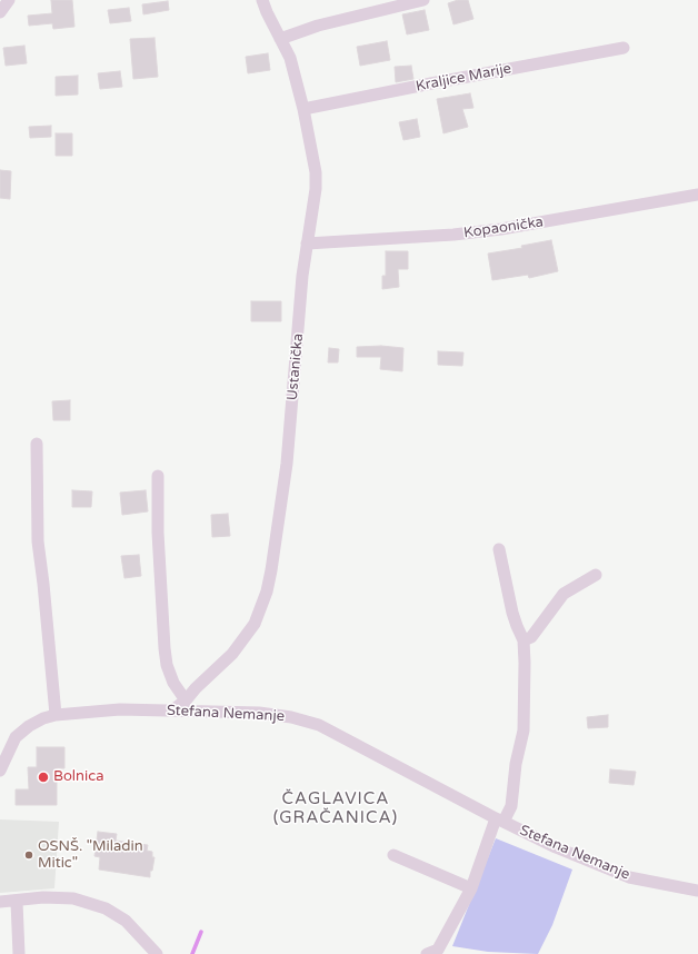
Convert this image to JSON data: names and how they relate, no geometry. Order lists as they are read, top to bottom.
{
  "streets": {
    "street": [
      "Kraljice Marije",
      "Kopaonička",
      "Ustanička",
      "Stefana Nemanje"
    ]
  },
  "crossings": [
    ["Kraljice Marije", "Ustanička"],
    ["Kopaonička", "Ustanička"],
    ["Ustanička", "Stefana Nemanje"]
  ],
  "districts": ["ČAGLAVICA (GRAČANICA)"],
  "places": ["Bolnica", "OSNŠ. \"Miladin Mitic\""]
}
